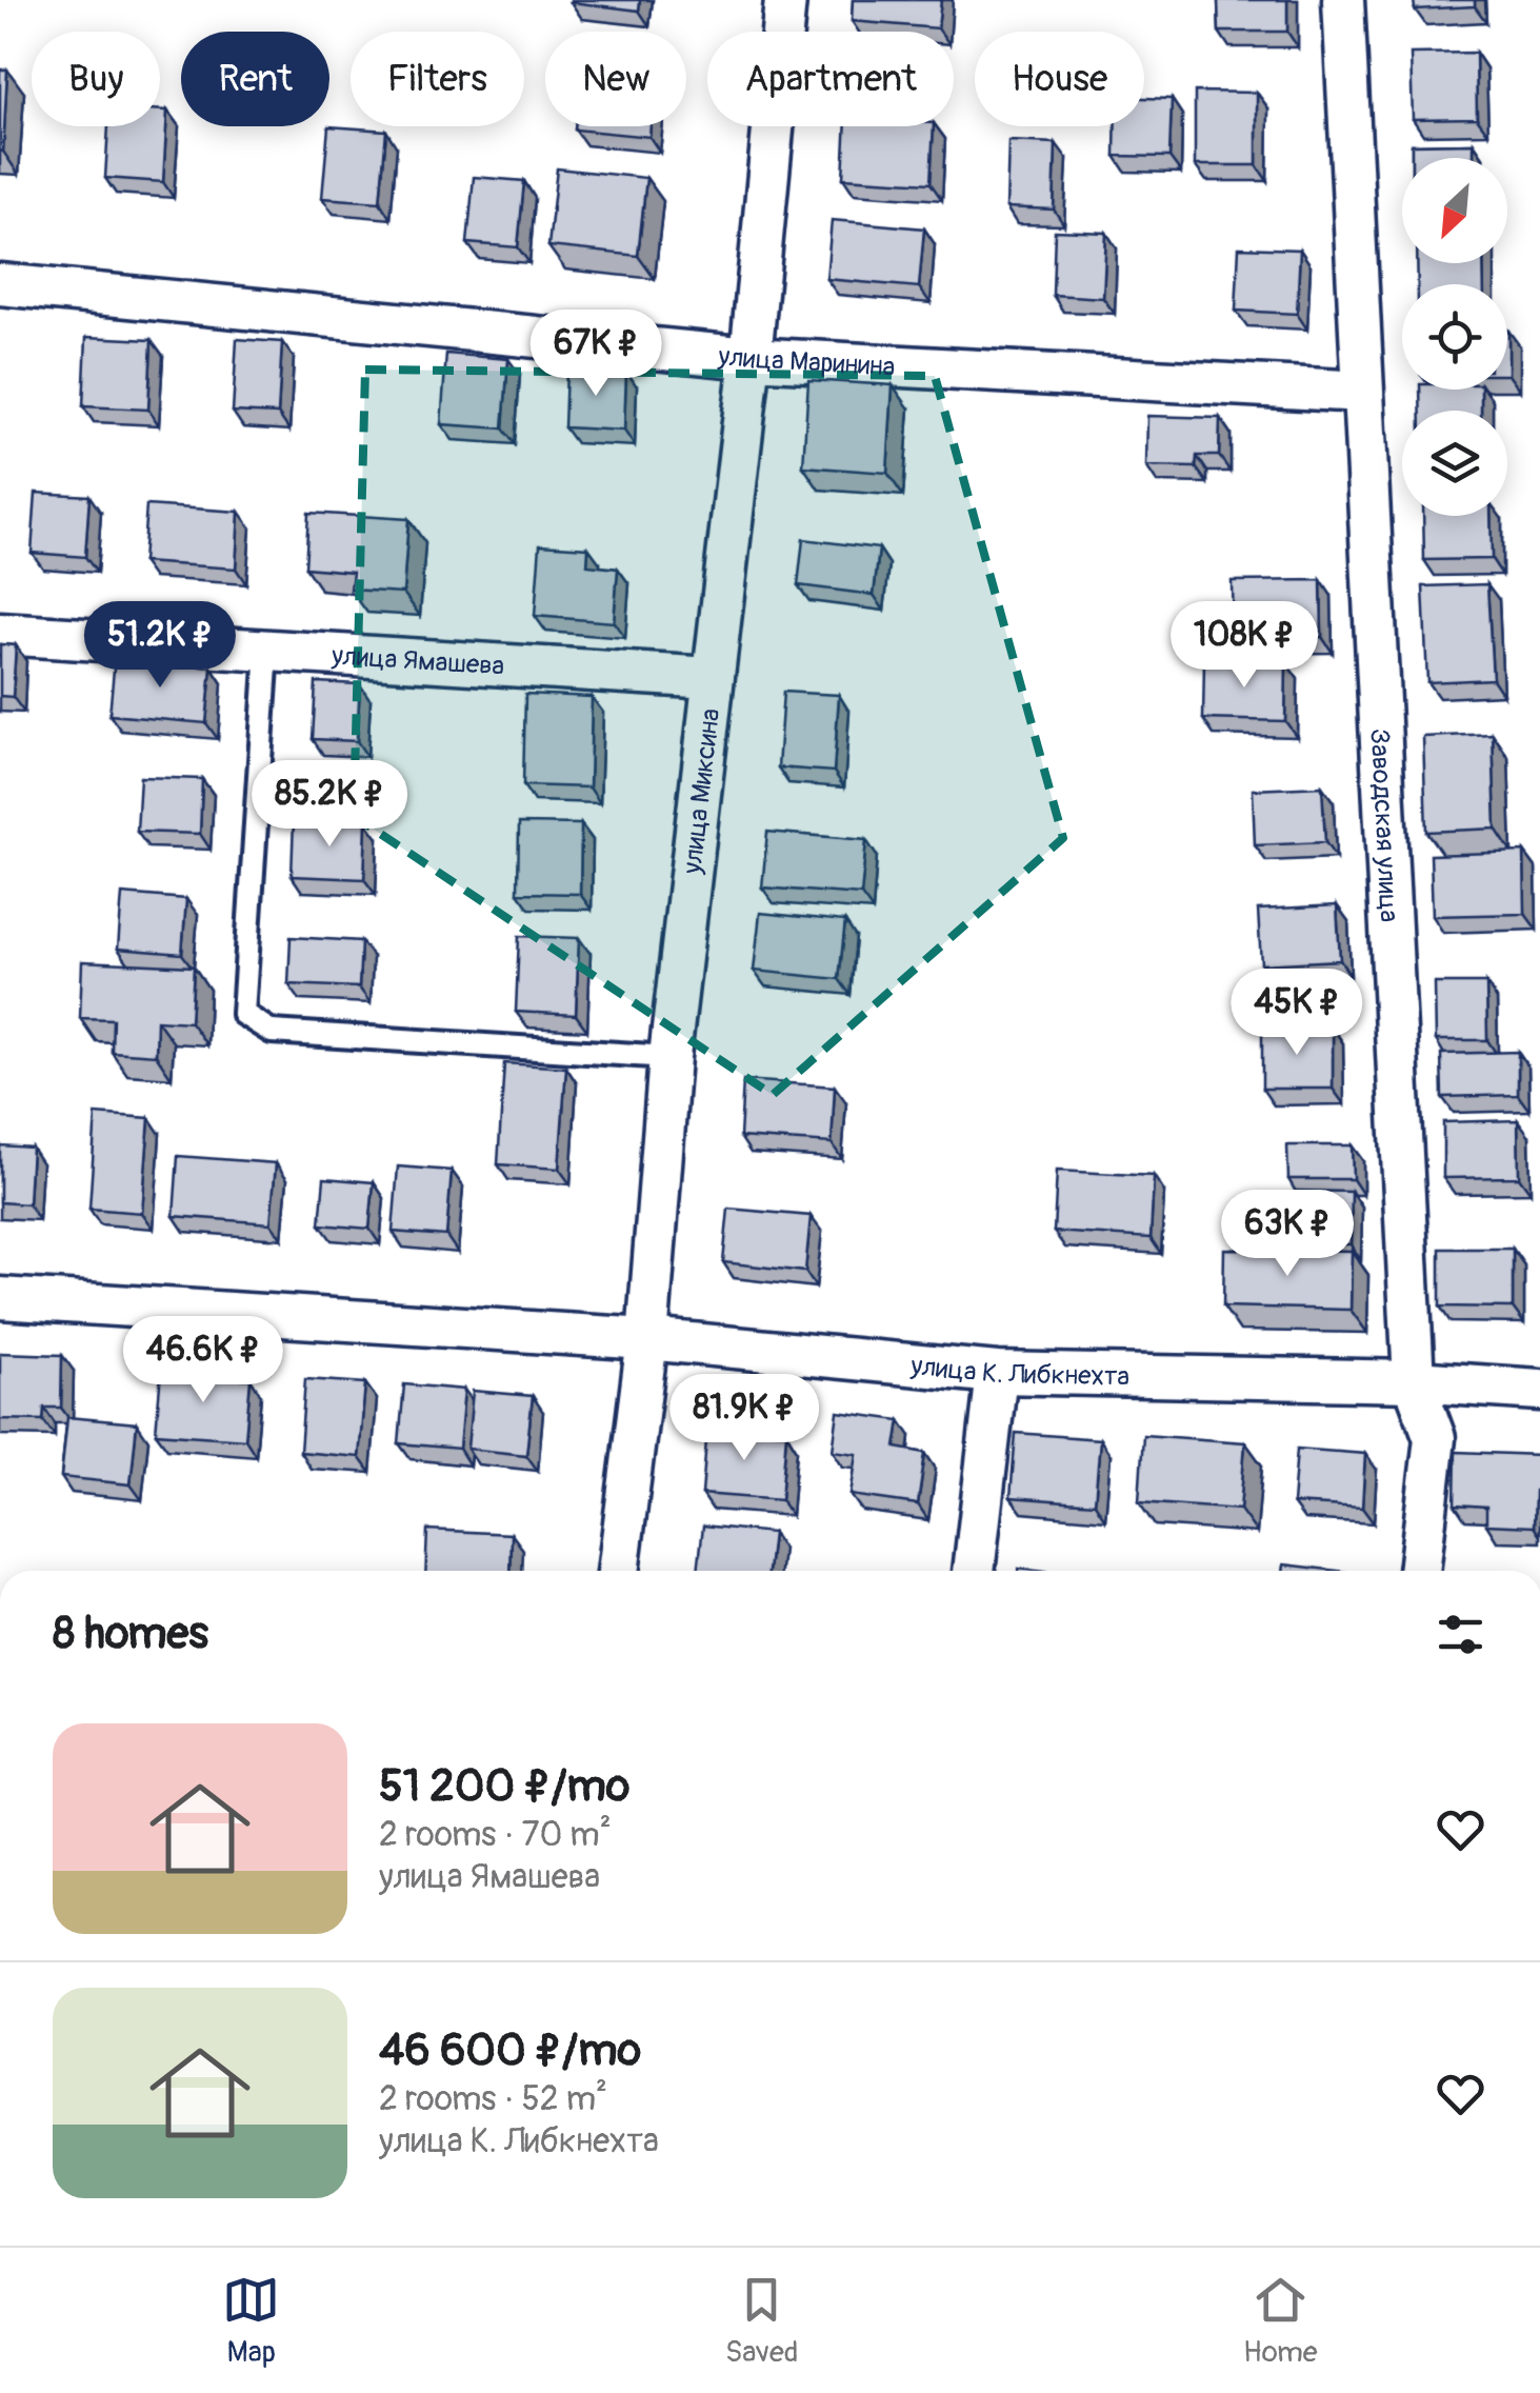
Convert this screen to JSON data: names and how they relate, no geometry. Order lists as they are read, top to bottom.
{
  "streets": {
    "street": [
      "улица Маринина",
      "улица Ямашева",
      "улица Миксина",
      "Заводская улица",
      "улица К. Либкнехта"
    ]
  },
  "crossings": [
    ["улица Маринина", "улица Миксина"],
    ["улица Маринина", "Заводская улица"],
    ["улица Ямашева", "улица Миксина"],
    ["улица Миксина", "улица К. Либкнехта"],
    ["Заводская улица", "улица К. Либкнехта"]
  ],
  "north": "bottom left",
  "page": {
    "chip": [
      "Buy",
      "Rent",
      "Filters",
      "New",
      "Apartment",
      "House"
    ],
    "price": [
      "67K ₽",
      "51.2K ₽",
      "108K ₽",
      "85.2K ₽",
      "45K ₽",
      "63K ₽",
      "46.6K ₽",
      "81.9K ₽"
    ],
    "heading": "8 homes",
    "list": [
      {
        "name": "51 200 ₽/mo",
        "note": "2 rooms · 70 m² · улица Ямашева"
      },
      {
        "name": "46 600 ₽/mo",
        "note": "2 rooms · 52 m² · улица К. Либкнехта"
      }
    ],
    "tabs": ["Map", "Saved", "Home"]
  }
}
